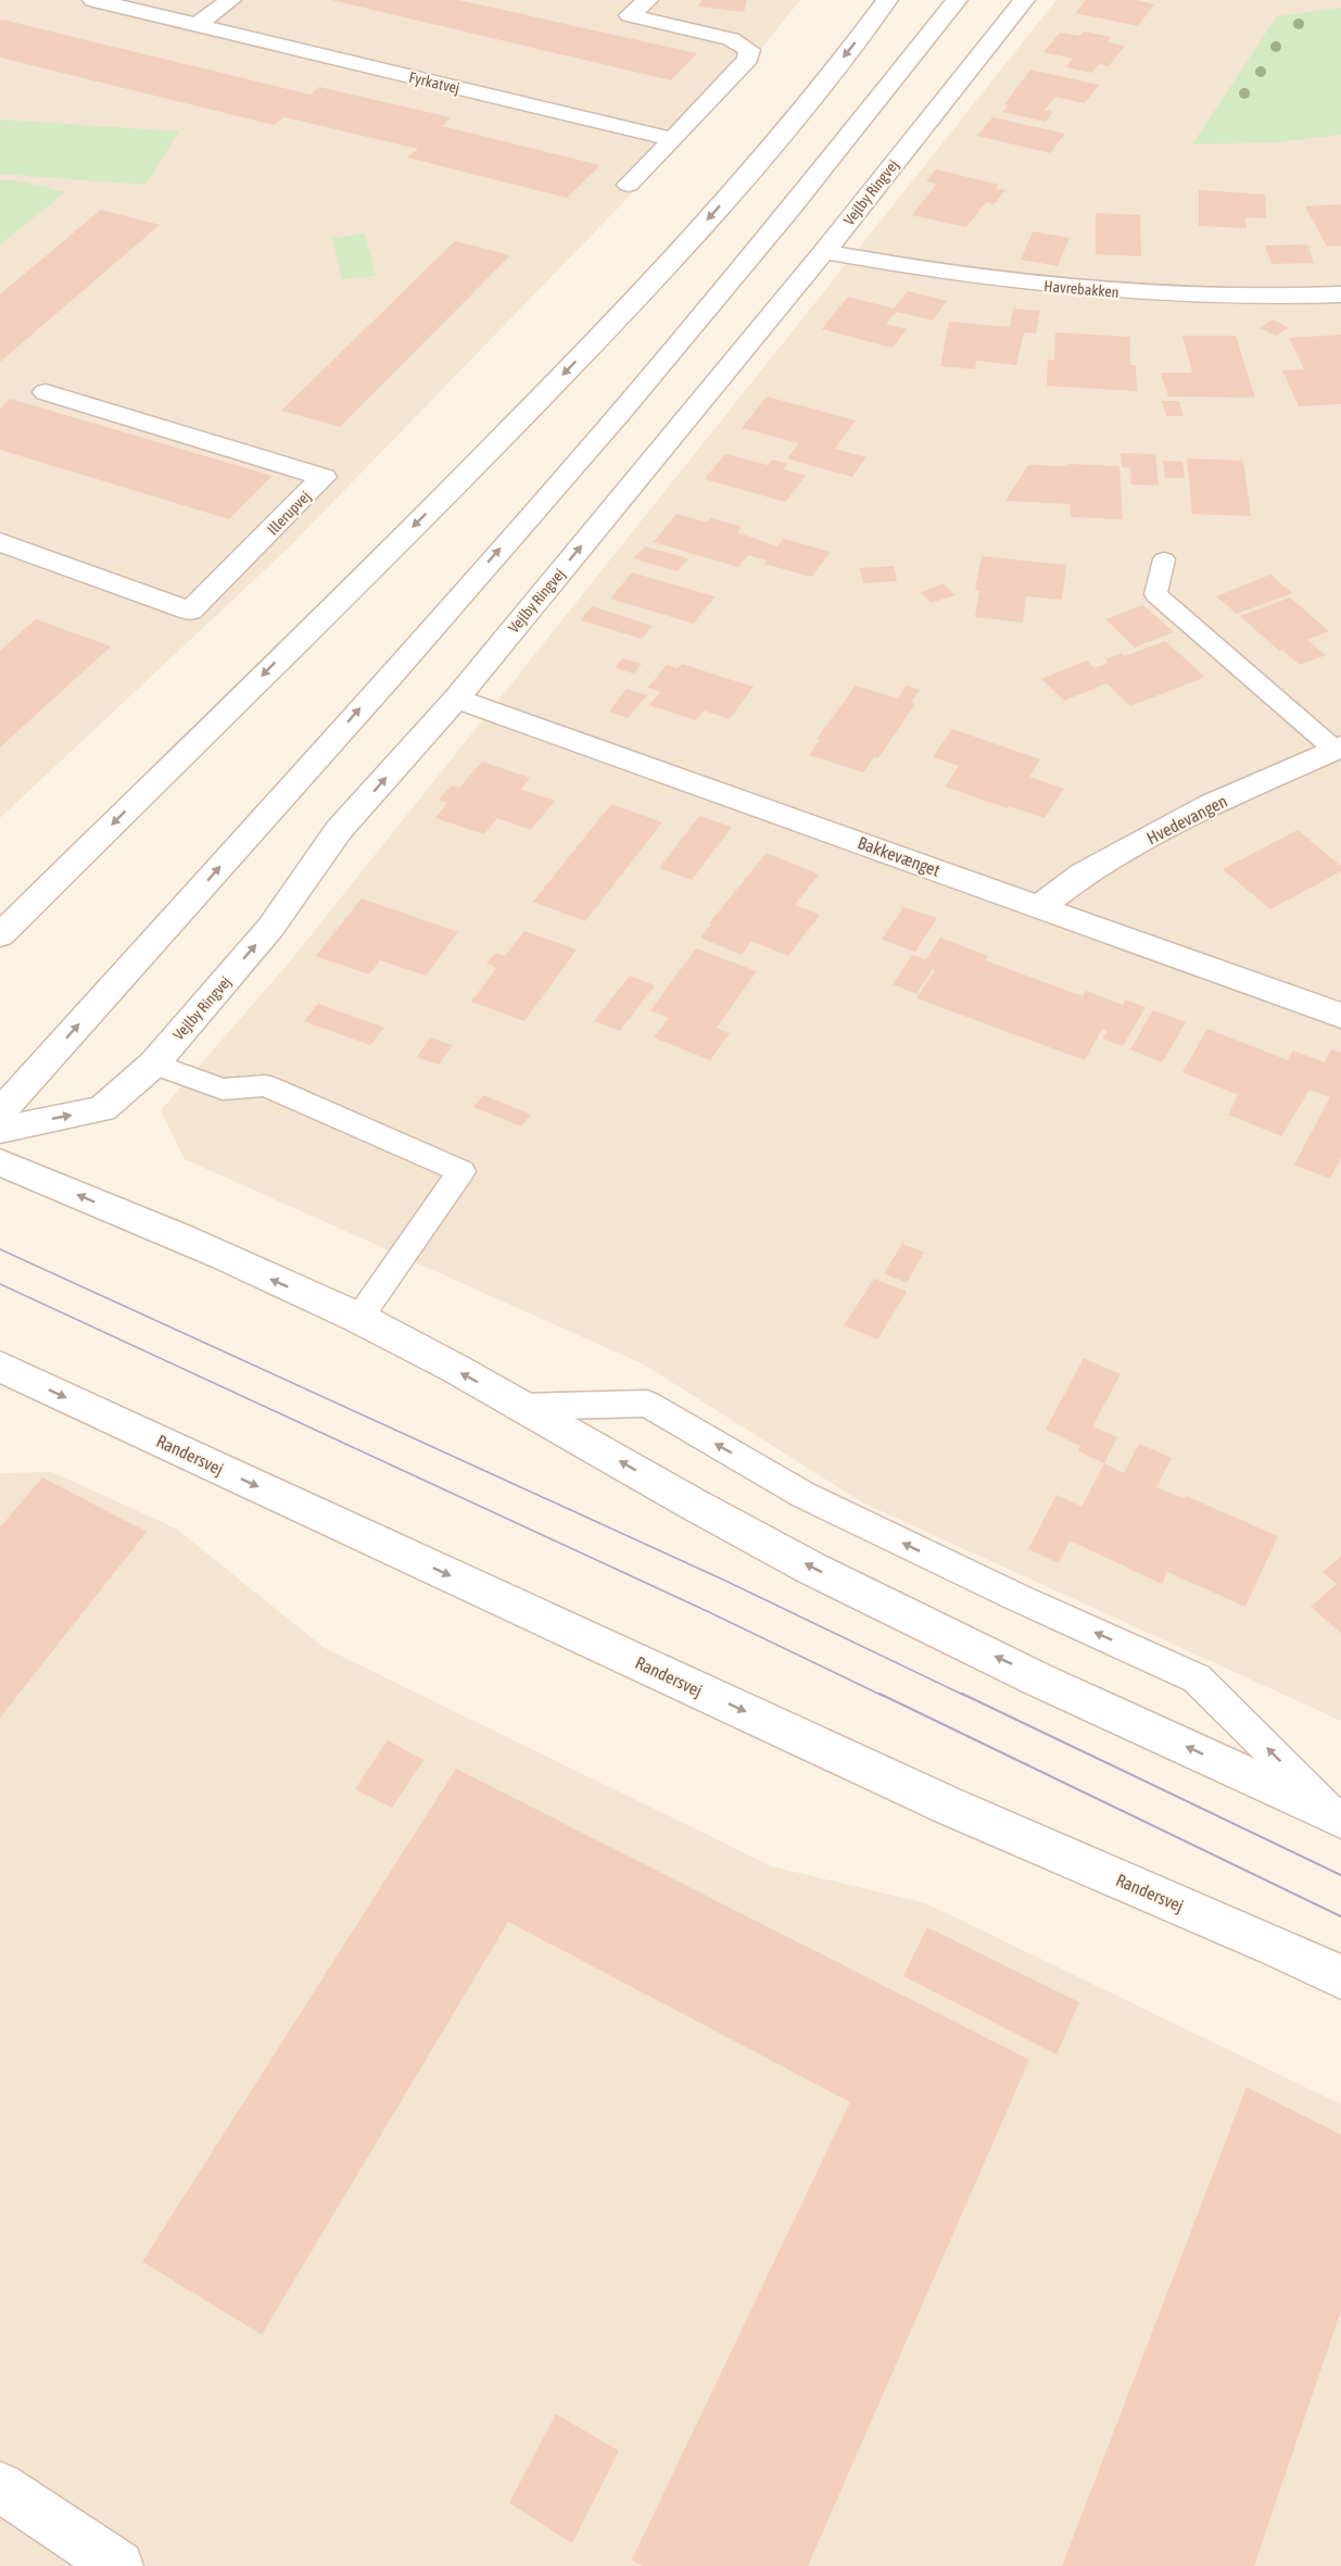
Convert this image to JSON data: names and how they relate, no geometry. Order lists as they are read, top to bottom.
{
  "streets": {
    "street": [
      "Fyrkatvej",
      "Vejlby Ringvej",
      "Havrebakken",
      "Illerupvej",
      "Hvedevangen",
      "Bakkevænget",
      "Randersvej"
    ]
  },
  "crossings": [
    ["Vejlby Ringvej", "Havrebakken"],
    ["Vejlby Ringvej", "Bakkevænget"],
    ["Hvedevangen", "Bakkevænget"]
  ]
}
